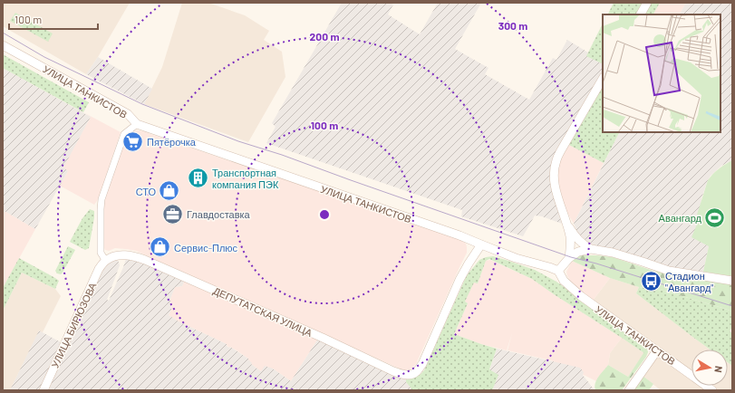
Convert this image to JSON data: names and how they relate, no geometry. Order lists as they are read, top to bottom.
{
  "streets": {
    "main road": ["УЛИЦА ТАНКИСТОВ", "ДЕПУТАТСКАЯ УЛИЦА", "УЛИЦА БИРЮЗОВА"]
  },
  "crossings": [
    ["УЛИЦА ТАНКИСТОВ", "ДЕПУТАТСКАЯ УЛИЦА"],
    ["ДЕПУТАТСКАЯ УЛИЦА", "УЛИЦА БИРЮЗОВА"]
  ],
  "places": {
    "supermarket": ["Пятёрочка"],
    "building": ["Транспортная компания ПЭК"],
    "shop": ["СТО", "Сервис-Плюс"],
    "office": ["Главдоставка"],
    "sports": ["Авангард"],
    "bus stop": ["Стадион \"Авангард\""]
  },
  "scale_bar": "100 m",
  "north": "right",
  "rings": ["300 m", "200 m", "100 m"]
}
